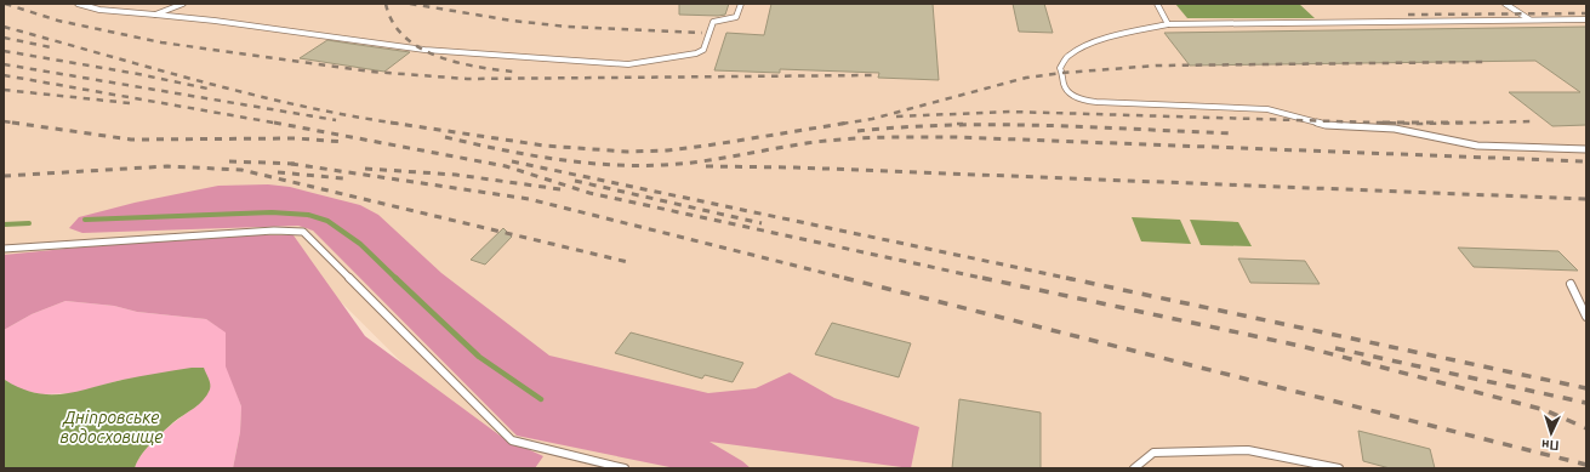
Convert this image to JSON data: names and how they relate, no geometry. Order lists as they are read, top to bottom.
{
  "water": ["Дніпровське водосховище"],
  "north": "bottom"
}
